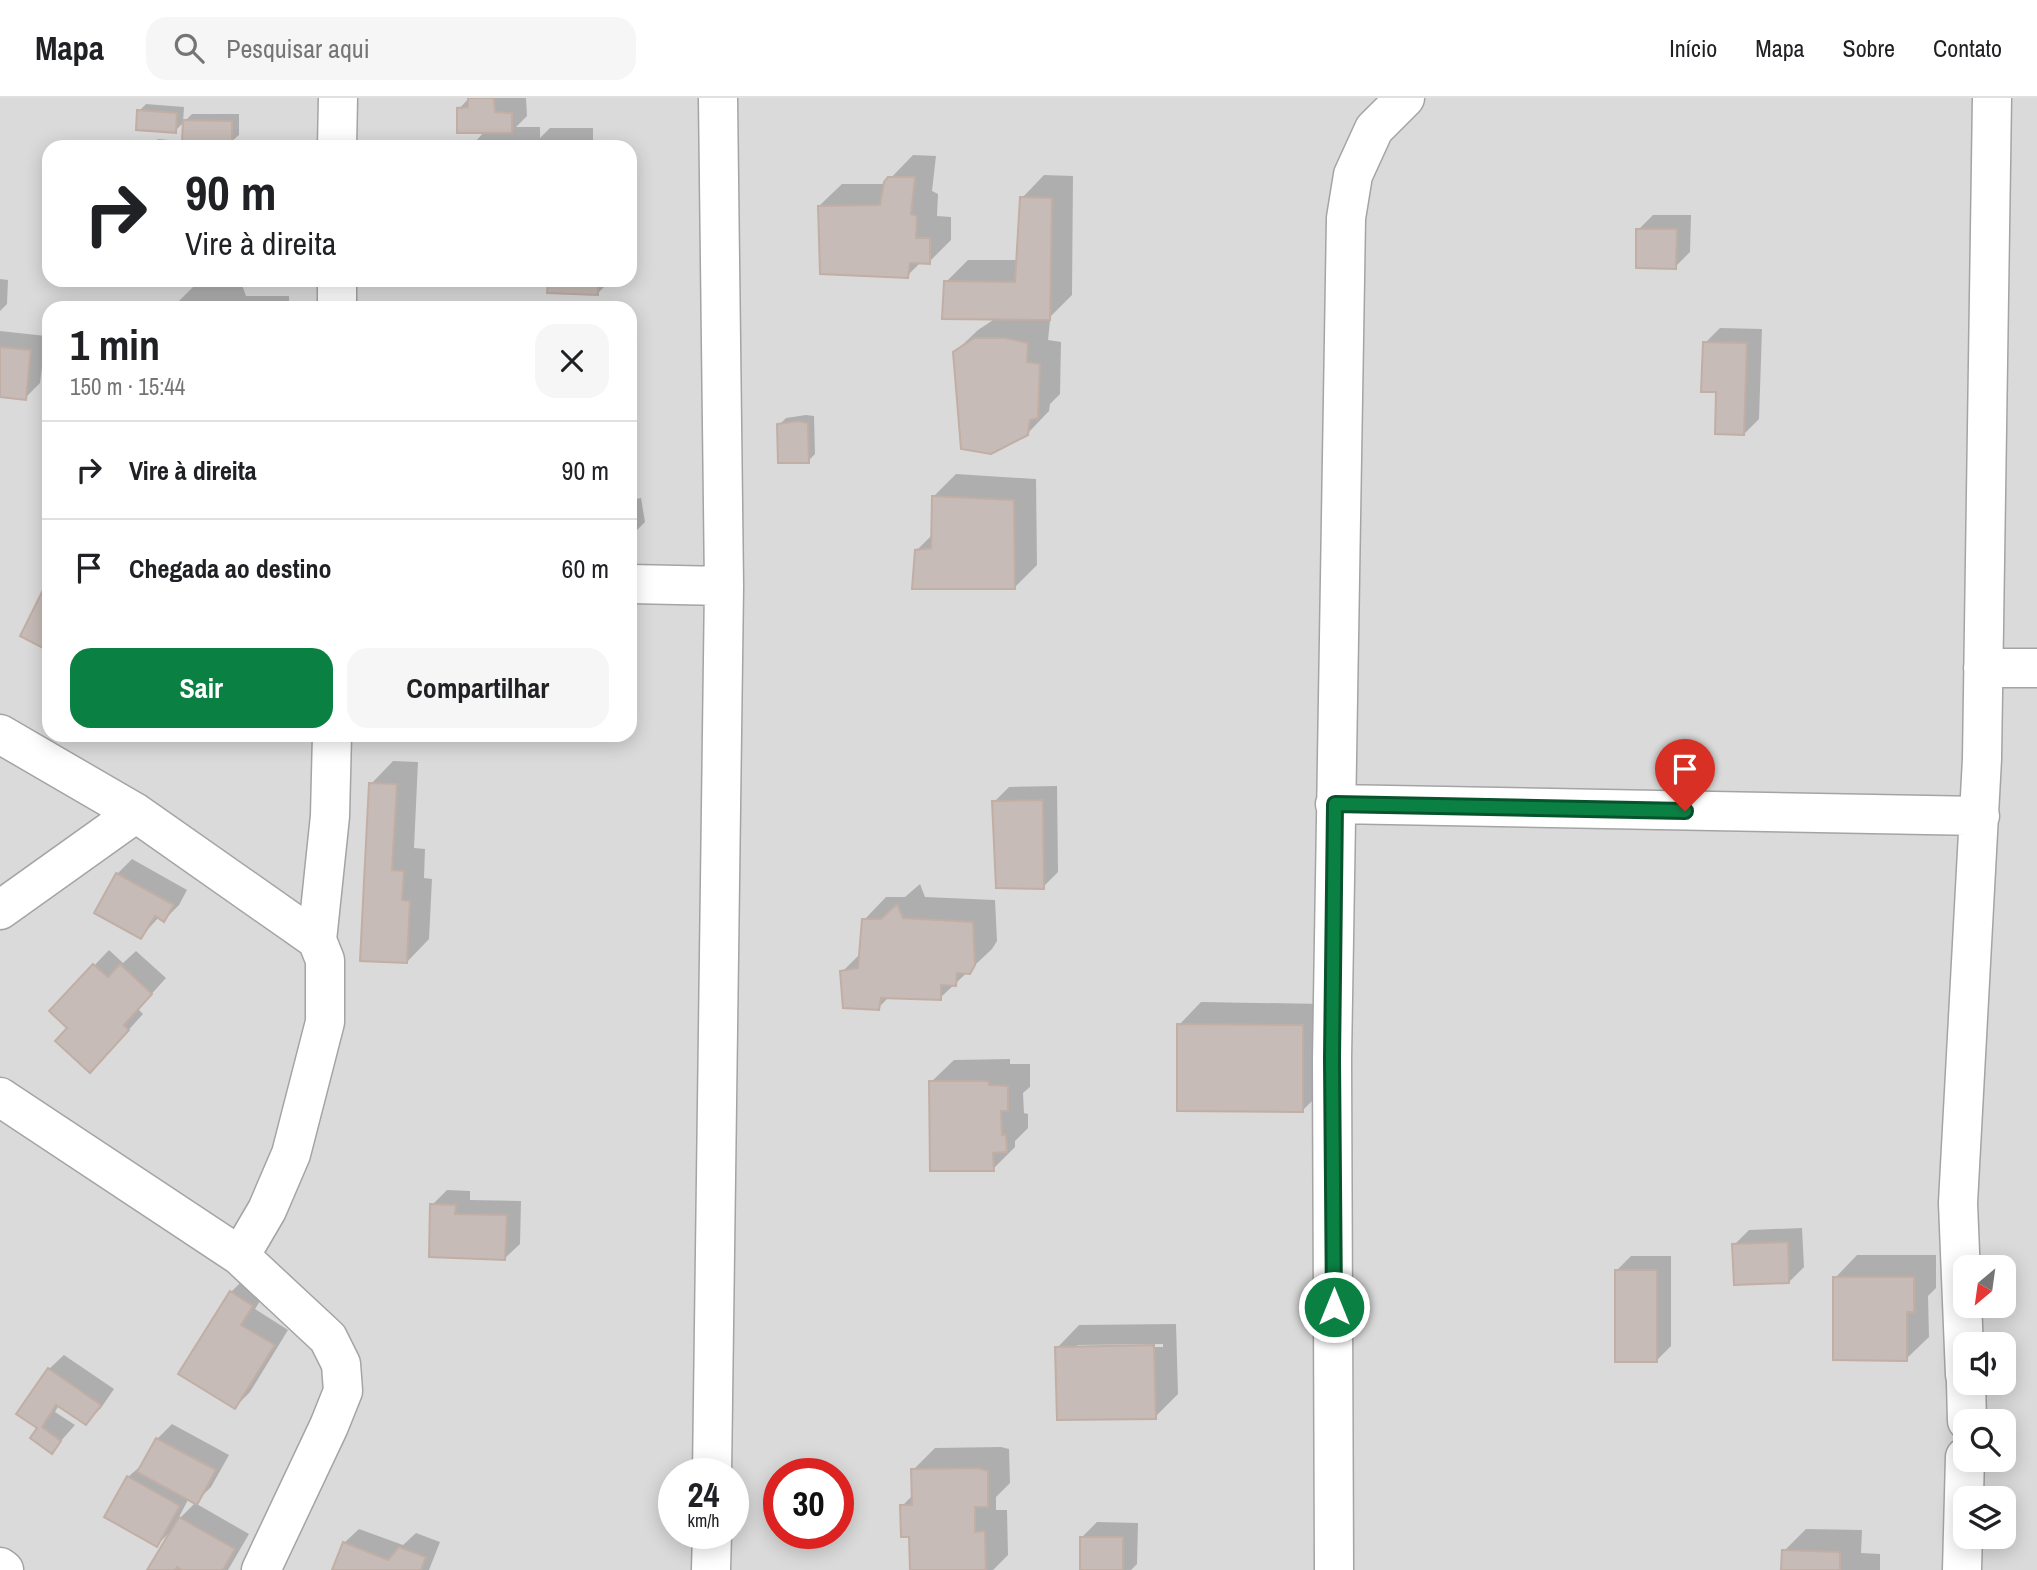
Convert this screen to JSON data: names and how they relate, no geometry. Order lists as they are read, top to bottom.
{
  "north": "bottom left",
  "page": {
    "header": "Mapa",
    "search": "Pesquisar aqui",
    "nav": [
      "Início",
      "Mapa",
      "Sobre",
      "Contato"
    ],
    "turn": ["90 m", "Vire à direita"],
    "heading": ["1 min", "150 m · 15:44"],
    "list": [
      {
        "name": "Vire à direita",
        "value": "90 m"
      },
      {
        "name": "Chegada ao destino",
        "value": "60 m"
      }
    ],
    "buttons": ["Sair", "Compartilhar"],
    "speed": "24 km/h",
    "limit": "30"
  }
}
